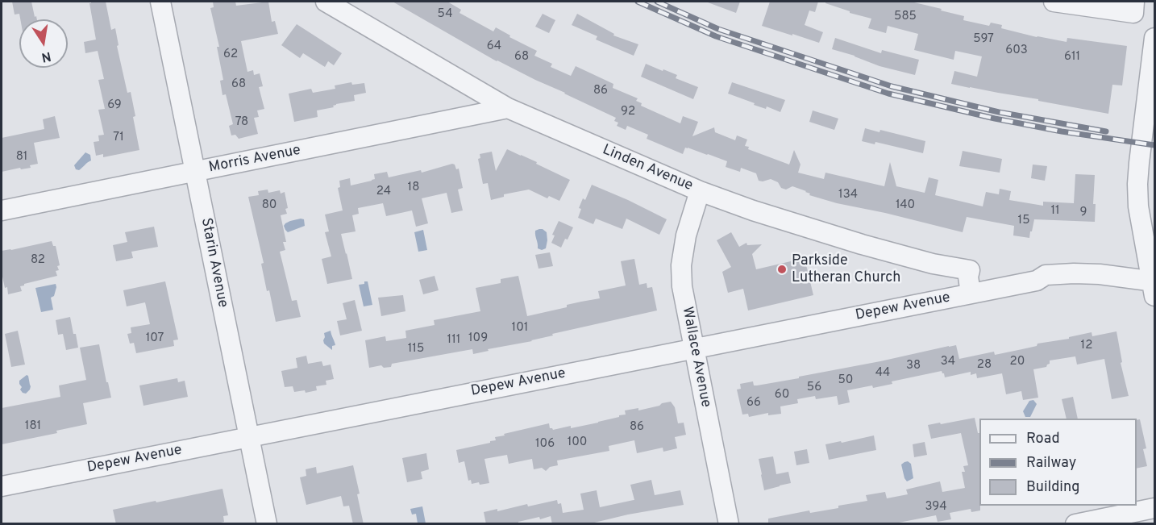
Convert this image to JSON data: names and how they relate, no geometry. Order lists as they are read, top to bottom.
{
  "streets": {
    "street": [
      "Morris Avenue",
      "Linden Avenue",
      "Starin Avenue",
      "Depew Avenue",
      "Wallace Avenue"
    ]
  },
  "crossings": [
    ["Morris Avenue", "Linden Avenue"],
    ["Morris Avenue", "Starin Avenue"],
    ["Linden Avenue", "Depew Avenue"],
    ["Linden Avenue", "Wallace Avenue"],
    ["Starin Avenue", "Depew Avenue"],
    ["Depew Avenue", "Wallace Avenue"]
  ],
  "places": ["Parkside Lutheran Church"],
  "house_numbers": [
    "54",
    "585",
    "597",
    "64",
    "603",
    "62",
    "68",
    "611",
    "68",
    "86",
    "69",
    "92",
    "78",
    "71",
    "81",
    "18",
    "24",
    "134",
    "80",
    "140",
    "11",
    "9",
    "15",
    "82",
    "101",
    "107",
    "109",
    "111",
    "12",
    "115",
    "34",
    "20",
    "28",
    "38",
    "44",
    "50",
    "56",
    "60",
    "66",
    "181",
    "86",
    "100",
    "106",
    "394"
  ],
  "legend": ["Road", "Railway", "Building"],
  "north": "bottom"
}
